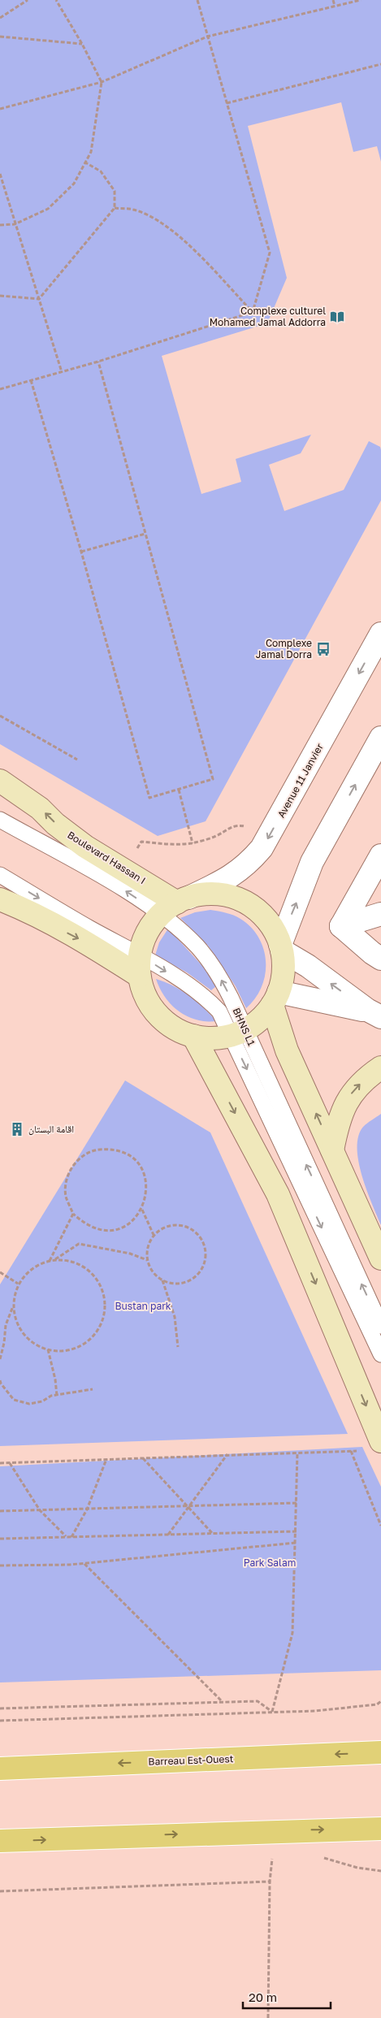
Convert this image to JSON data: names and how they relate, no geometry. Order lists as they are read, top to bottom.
{
  "streets": {
    "main road": ["Boulevard Hassan I", "Barreau Est-Ouest"],
    "street": ["Avenue 11 Janvier"],
    "lane": ["BHNS L1"]
  },
  "crossings": [
    ["Avenue 11 Janvier", "Boulevard Hassan I"],
    ["Avenue 11 Janvier", "BHNS L1"],
    ["Boulevard Hassan I", "BHNS L1"]
  ],
  "parks": ["Bustan park", "Park Salam"],
  "places": {
    "library": ["Complexe culturel Mohamed Jamal Addorra"],
    "bus stop": ["Complexe Jamal Dorra"],
    "building": ["اقامة البستان"]
  },
  "scale_bar": "20 m"
}
